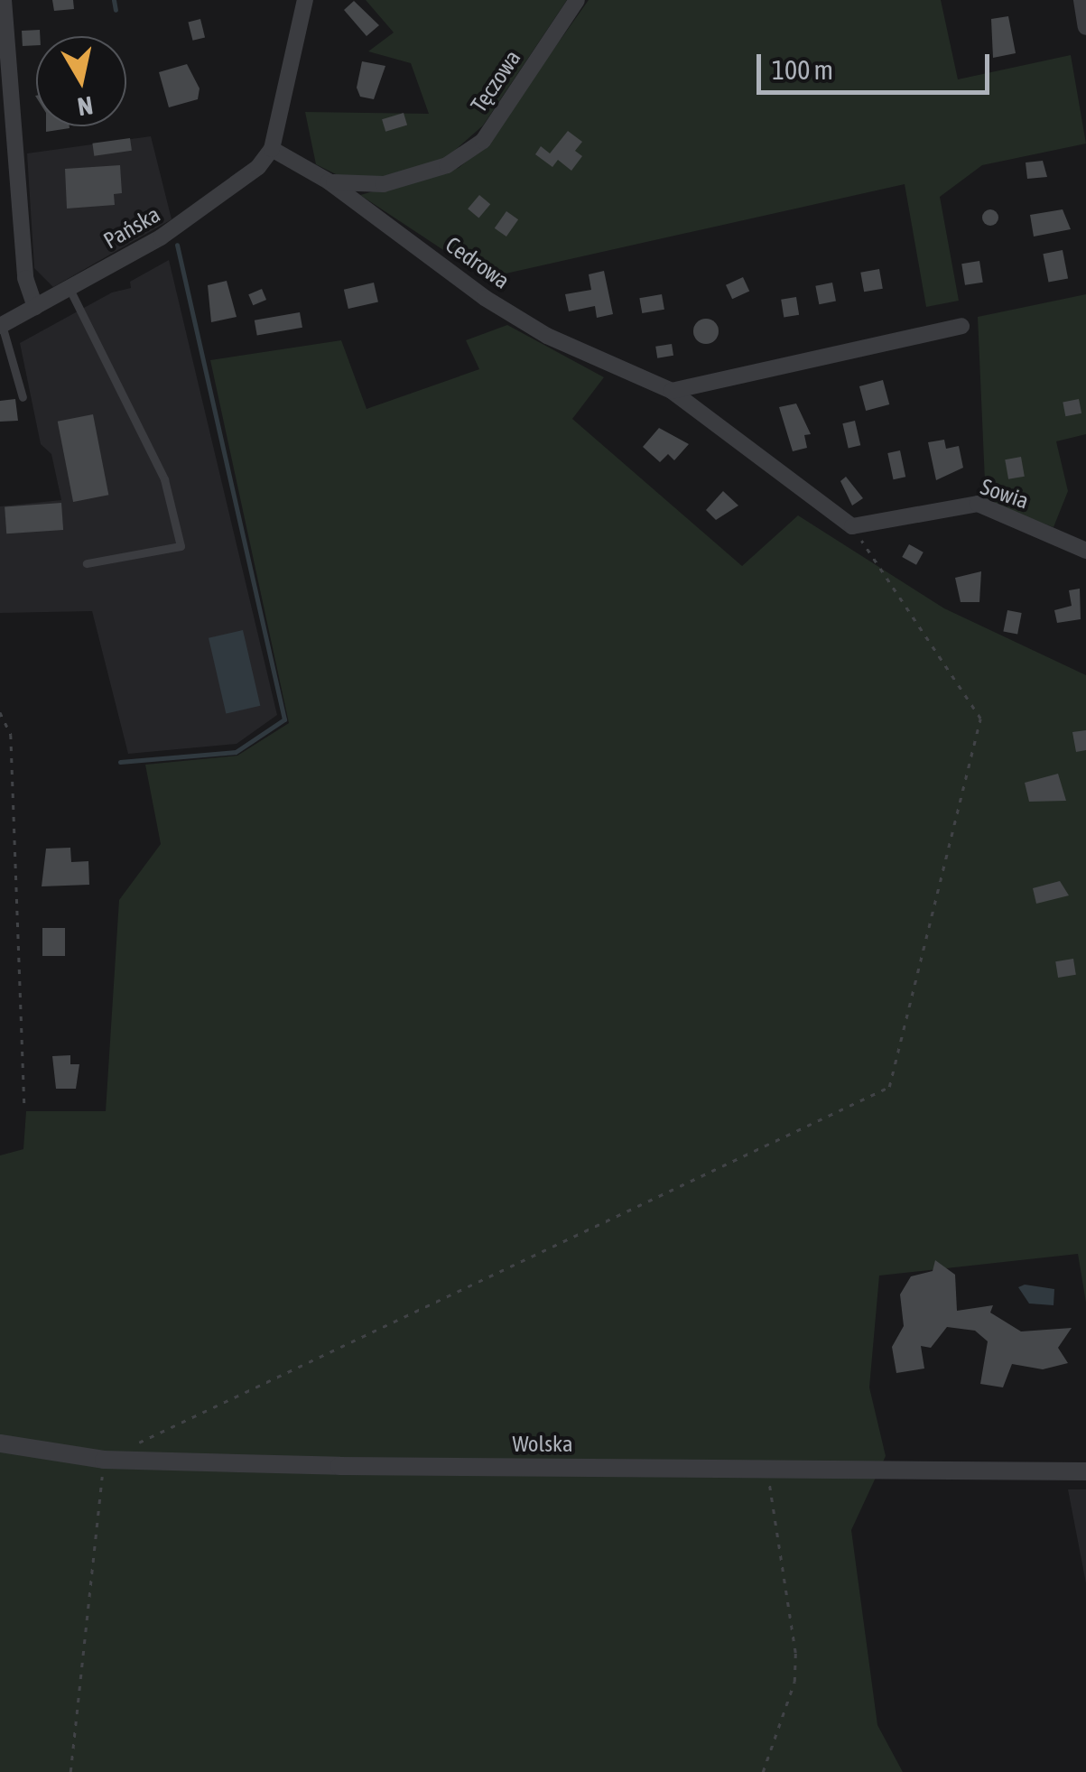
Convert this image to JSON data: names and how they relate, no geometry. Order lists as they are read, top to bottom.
{
  "streets": {
    "street": [
      "Tęczowa",
      "Pańska",
      "Cedrowa",
      "Sowia",
      "Wolska"
    ]
  },
  "crossings": [
    ["Tęczowa", "Cedrowa"],
    ["Pańska", "Cedrowa"],
    ["Cedrowa", "Sowia"]
  ],
  "scale_bar": "100 m",
  "north": "bottom"
}
